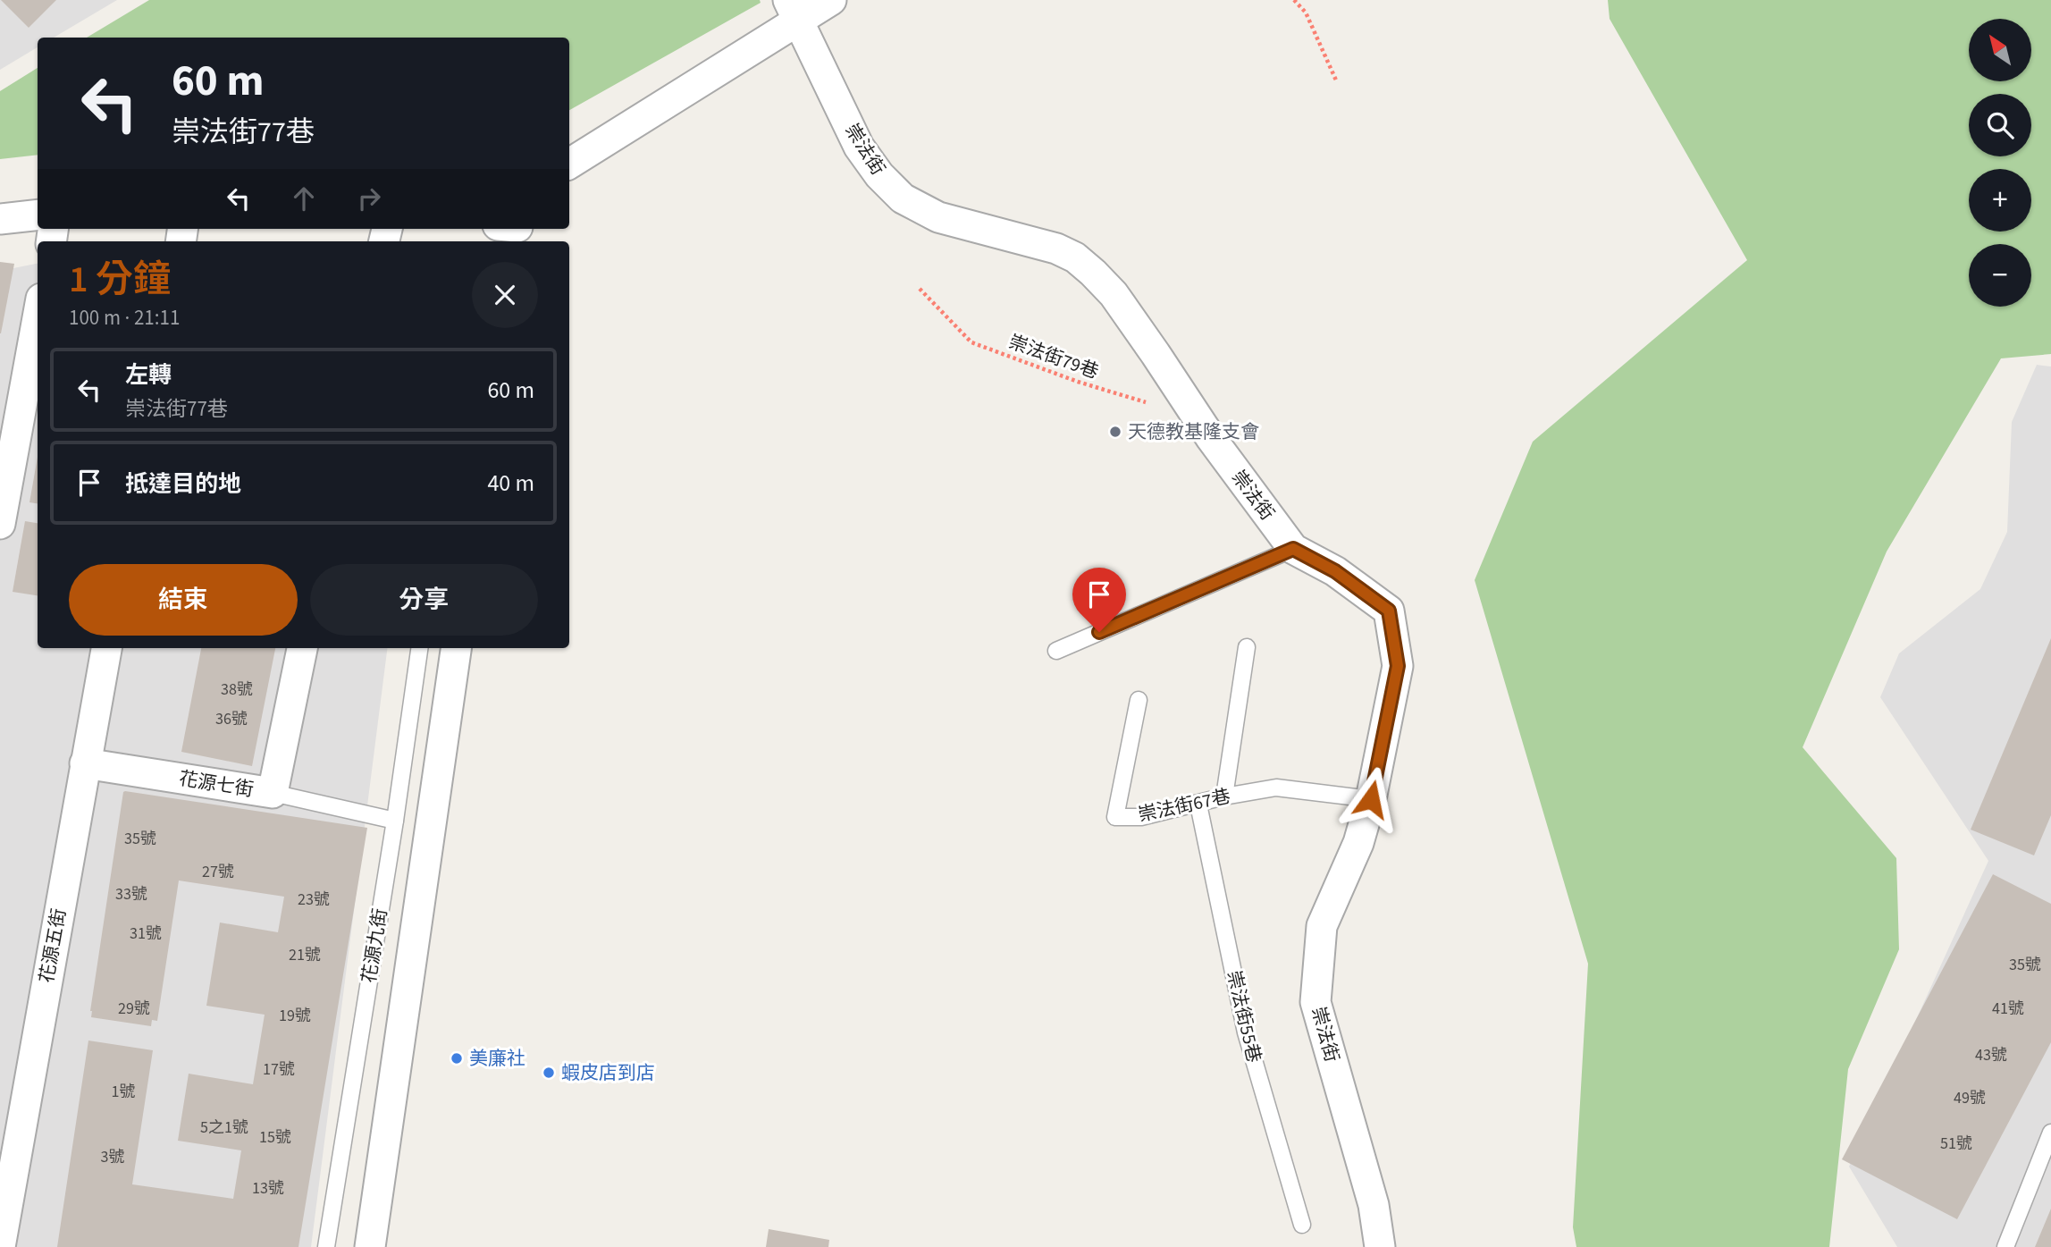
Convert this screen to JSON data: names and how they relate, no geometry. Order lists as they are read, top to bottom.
{
  "streets": {
    "street": [
      "崇法街",
      "花源七街",
      "花源五街",
      "花源九街"
    ],
    "lane": ["崇法街67巷", "崇法街55巷"],
    "path": ["崇法街79巷"]
  },
  "crossings": [
    ["崇法街", "崇法街79巷"],
    ["崇法街", "崇法街67巷"],
    ["花源七街", "花源五街"],
    ["崇法街67巷", "崇法街55巷"]
  ],
  "places": ["天德教基隆支會", "美廉社", "蝦皮店到店"],
  "house_numbers": [
    "38號",
    "36號",
    "35號",
    "27號",
    "33號",
    "23號",
    "31號",
    "21號",
    "35號",
    "29號",
    "41號",
    "19號",
    "43號",
    "17號",
    "1號",
    "49號",
    "5之1號",
    "15號",
    "51號",
    "3號",
    "13號"
  ],
  "north": "top left",
  "page": {
    "map_buttons": ["+", "−"],
    "turn": ["60 m", "崇法街77巷"],
    "heading": ["1 分鐘", "100 m · 21:11"],
    "list": [
      {
        "name": "左轉",
        "note": "崇法街77巷",
        "value": "60 m"
      },
      {
        "name": "抵達目的地",
        "value": "40 m"
      }
    ],
    "buttons": ["結束", "分享"]
  }
}
